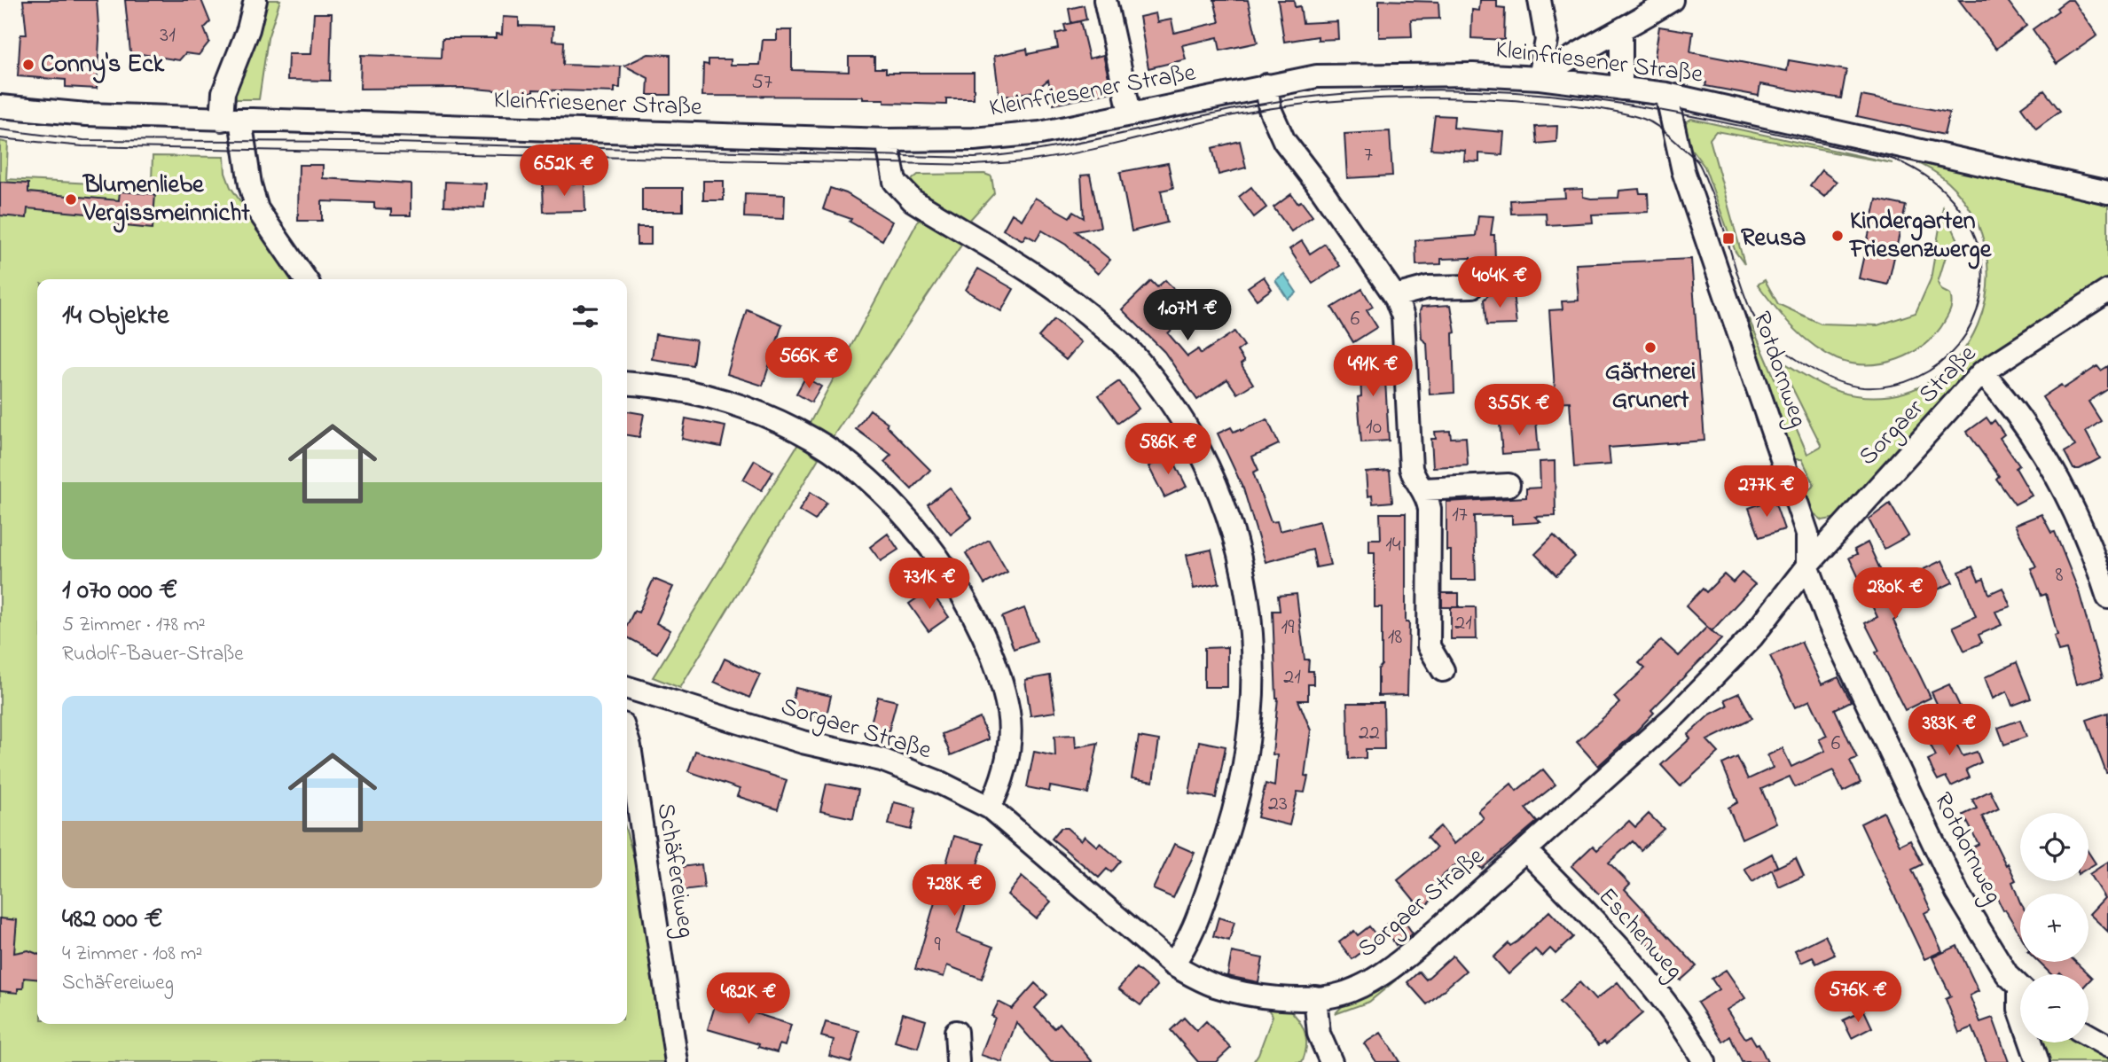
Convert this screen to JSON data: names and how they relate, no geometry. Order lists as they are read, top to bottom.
{
  "streets": {
    "street": [
      "Kleinfriesener Straße",
      "Rotdornweg",
      "Sorgaer Straße",
      "Schäfereiweg",
      "Eschenweg"
    ]
  },
  "crossings": [
    ["Kleinfriesener Straße", "Rotdornweg"],
    ["Rotdornweg", "Sorgaer Straße"],
    ["Sorgaer Straße", "Eschenweg"]
  ],
  "places": {
    "other": [
      "Conny's Eck",
      "Blumenliebe Vergissmeinnicht",
      "Kindergarten Friesenzwerge",
      "Gärtnerei Grunert"
    ],
    "transit": ["Reusa"]
  },
  "house_numbers": [
    "31",
    "57",
    "7",
    "6",
    "10",
    "17",
    "14",
    "8",
    "21",
    "19",
    "18",
    "21",
    "22",
    "6",
    "23",
    "9"
  ],
  "page": {
    "price": [
      "652K €",
      "404K €",
      "1.07M €",
      "566K €",
      "491K €",
      "355K €",
      "586K €",
      "277K €",
      "731K €",
      "280K €",
      "383K €",
      "728K €",
      "576K €",
      "482K €"
    ],
    "heading": "14 Objekte",
    "list": [
      {
        "name": "1 070 000 €",
        "note": "5 Zimmer · 178 m² · Rudolf-Bauer-Straße"
      },
      {
        "name": "482 000 €",
        "note": "4 Zimmer · 108 m² · Schäfereiweg"
      }
    ],
    "map_buttons": ["+", "−"]
  }
}
